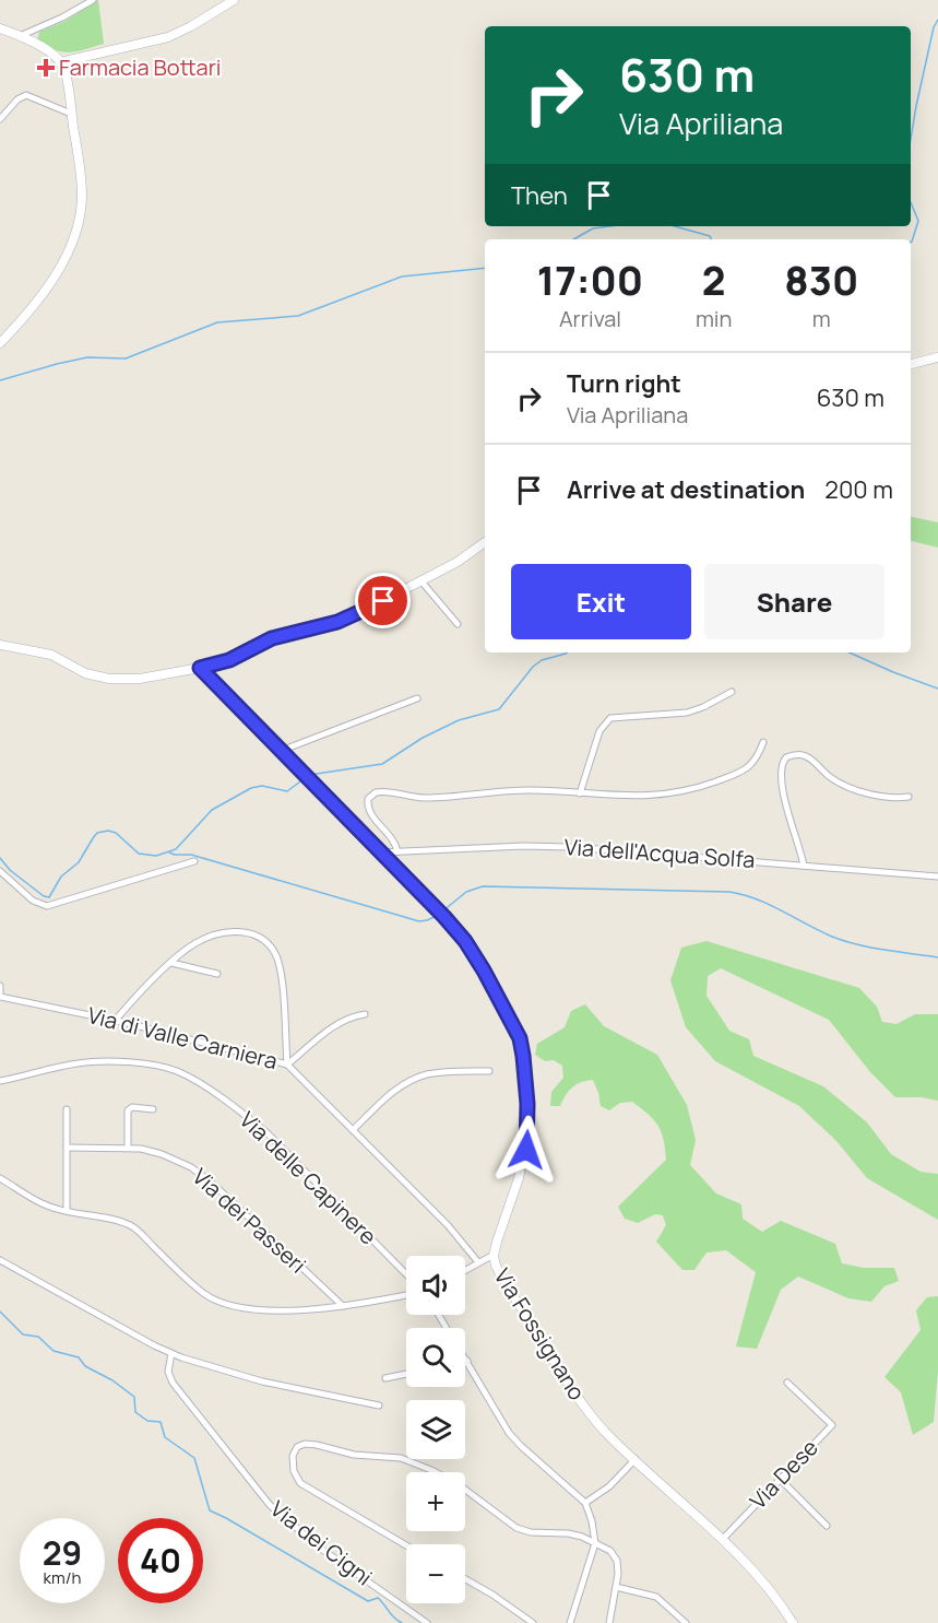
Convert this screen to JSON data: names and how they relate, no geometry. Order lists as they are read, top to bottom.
{
  "streets": {
    "street": [
      "Via dell'Acqua Solfa",
      "Via di Valle Carniera",
      "Via delle Capinere",
      "Via dei Passeri",
      "Via Fossignano",
      "Via Dese",
      "Via dei Cigni"
    ]
  },
  "crossings": [
    ["Via dell'Acqua Solfa", "Via Fossignano"],
    ["Via Fossignano", "Via Dese"]
  ],
  "places": {
    "health": ["Farmacia Bottari"]
  },
  "page": {
    "turn": ["630 m", "Via Apriliana"],
    "then": "Then",
    "eta": [
      "17:00",
      "Arrival",
      "2",
      "min",
      "830",
      "m"
    ],
    "list": [
      {
        "name": "Turn right",
        "note": "Via Apriliana",
        "value": "630 m"
      },
      {
        "name": "Arrive at destination",
        "value": "200 m"
      }
    ],
    "buttons": ["Exit", "Share"],
    "map_buttons": ["+", "−"],
    "speed": "29 km/h",
    "limit": "40"
  }
}
